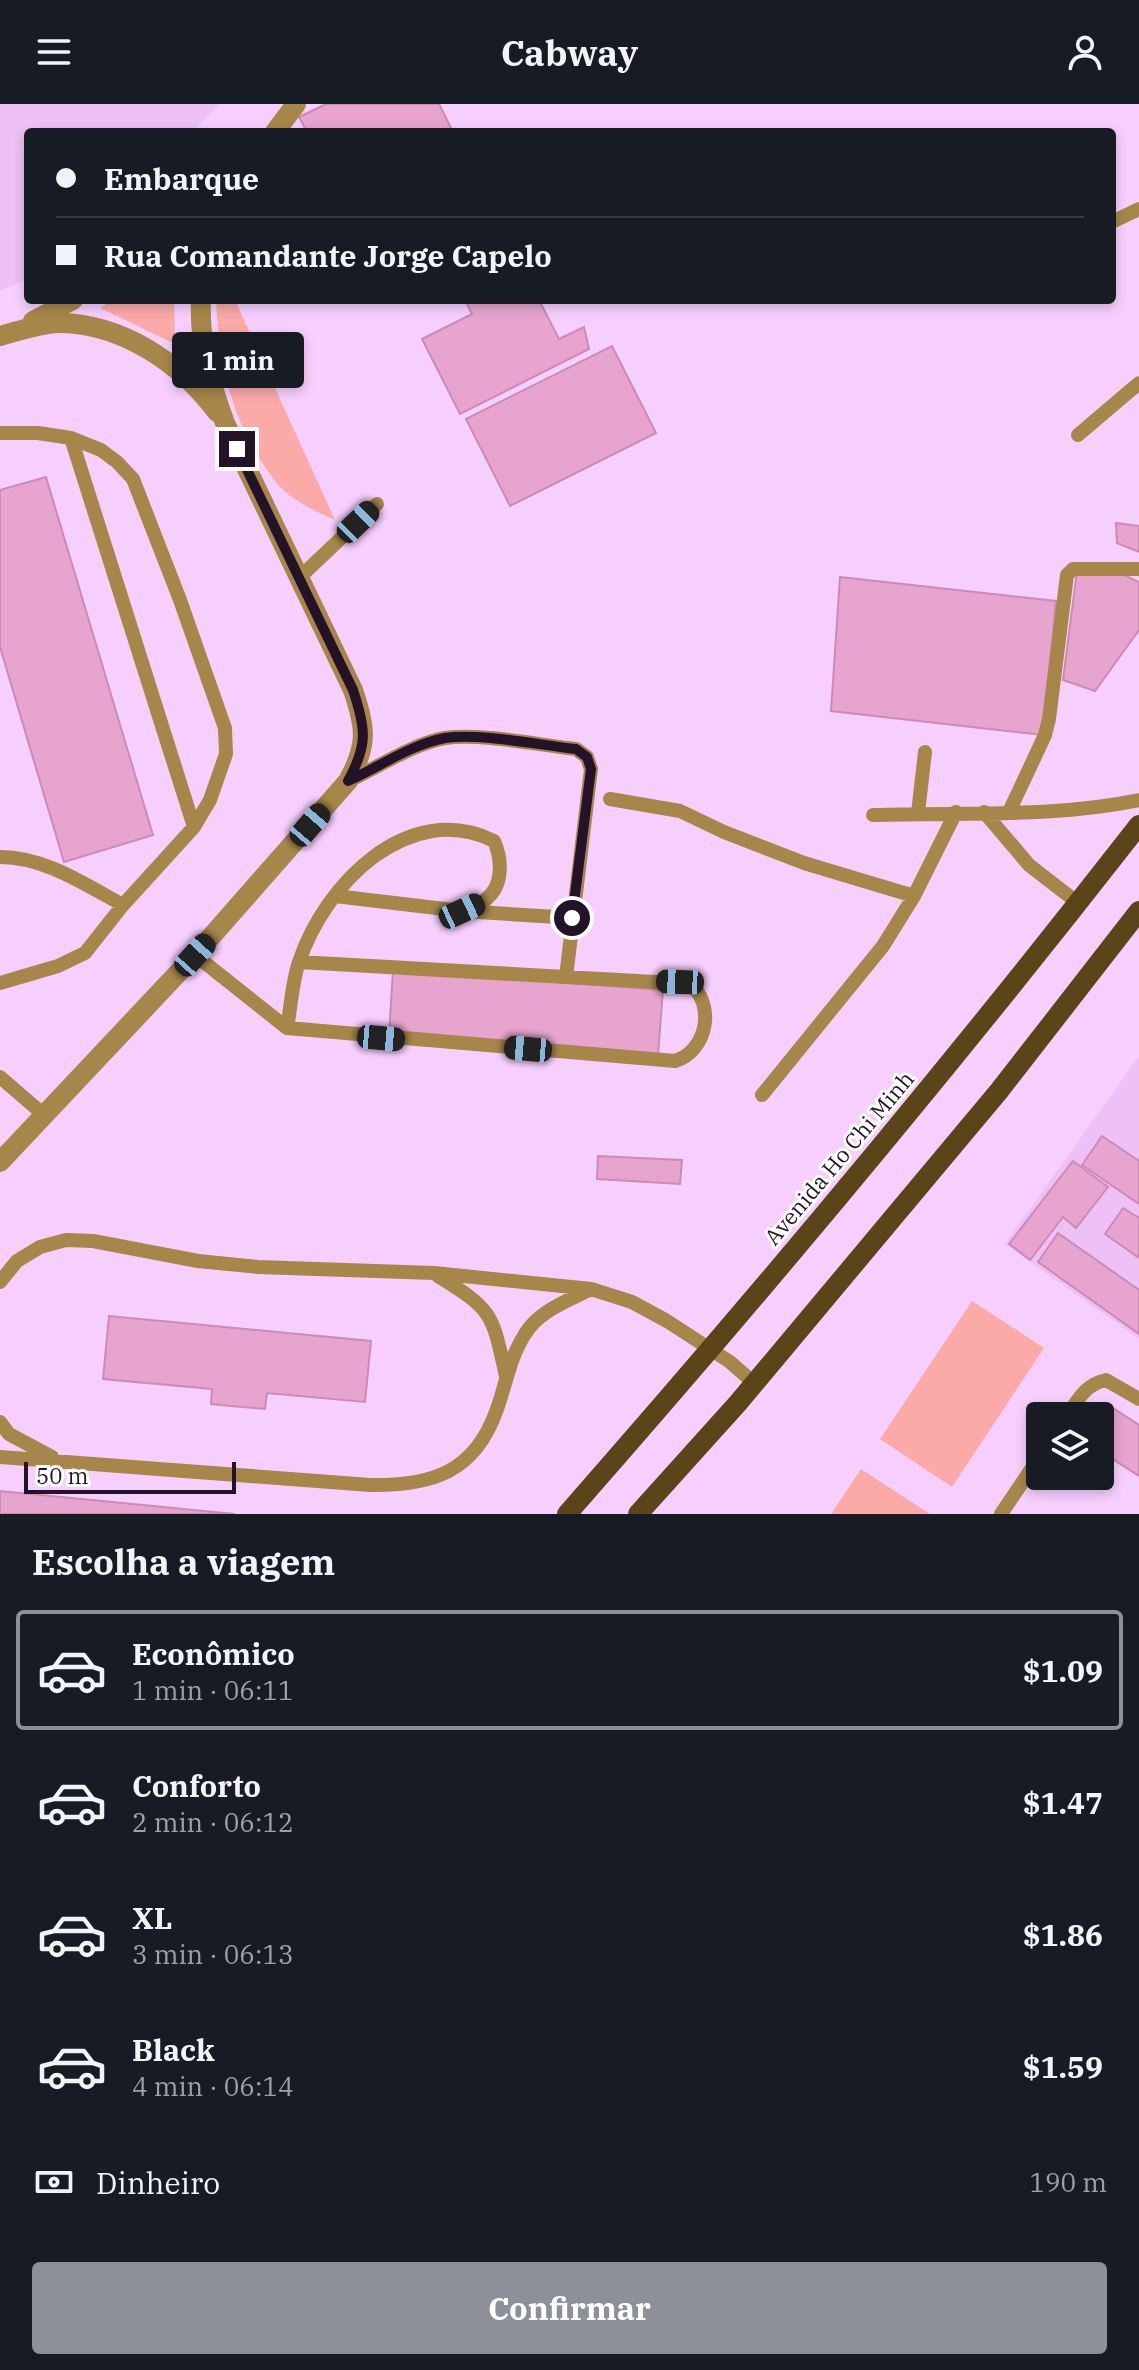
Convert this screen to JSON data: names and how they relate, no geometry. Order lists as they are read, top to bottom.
{
  "streets": {
    "main road": ["Avenida Ho Chi Minh"]
  },
  "scale_bar": "50 m",
  "page": {
    "header": "Cabway",
    "banner": ["Embarque", "Rua Comandante Jorge Capelo"],
    "bubble": "1 min",
    "scale": "50 m",
    "heading": "Escolha a viagem",
    "list": [
      {
        "name": "Econômico",
        "note": "1 min · 06:11",
        "value": "$1.09"
      },
      {
        "name": "Conforto",
        "note": "2 min · 06:12",
        "value": "$1.47"
      },
      {
        "name": "XL",
        "note": "3 min · 06:13",
        "value": "$1.86"
      },
      {
        "name": "Black",
        "note": "4 min · 06:14",
        "value": "$1.59"
      }
    ],
    "pay": ["Dinheiro", "190 m"],
    "buttons": "Confirmar"
  }
}
